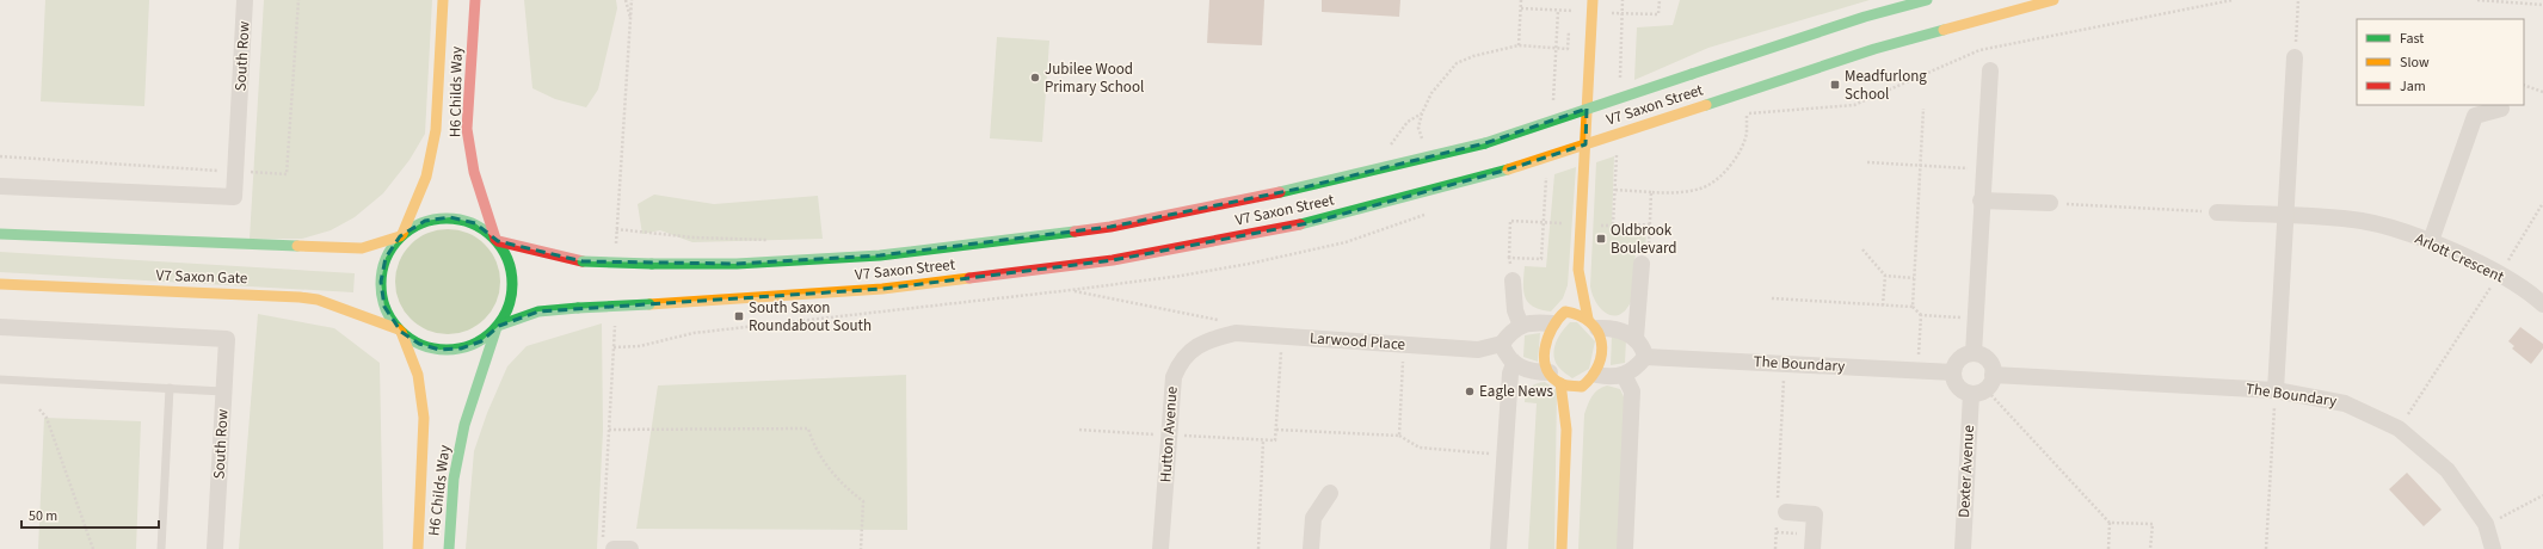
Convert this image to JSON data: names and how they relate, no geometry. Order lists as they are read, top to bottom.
{
  "streets": {
    "street": [
      "South Row",
      "H6 Childs Way",
      "V7 Saxon Street",
      "Arlott Crescent",
      "V7 Saxon Gate",
      "Larwood Place",
      "The Boundary",
      "Hutton Avenue",
      "Dexter Avenue"
    ]
  },
  "crossings": [
    ["H6 Childs Way", "V7 Saxon Street"],
    ["H6 Childs Way", "V7 Saxon Gate"],
    ["V7 Saxon Street", "V7 Saxon Gate"],
    ["Larwood Place", "Hutton Avenue"],
    ["The Boundary", "Dexter Avenue"]
  ],
  "places": {
    "other": ["Jubilee Wood Primary School", "Eagle News"],
    "transit": ["Meadfurlong School", "Oldbrook Boulevard", "South Saxon Roundabout South"]
  },
  "legend": ["Fast", "Slow", "Jam"],
  "scale_bar": "50 m"
}
